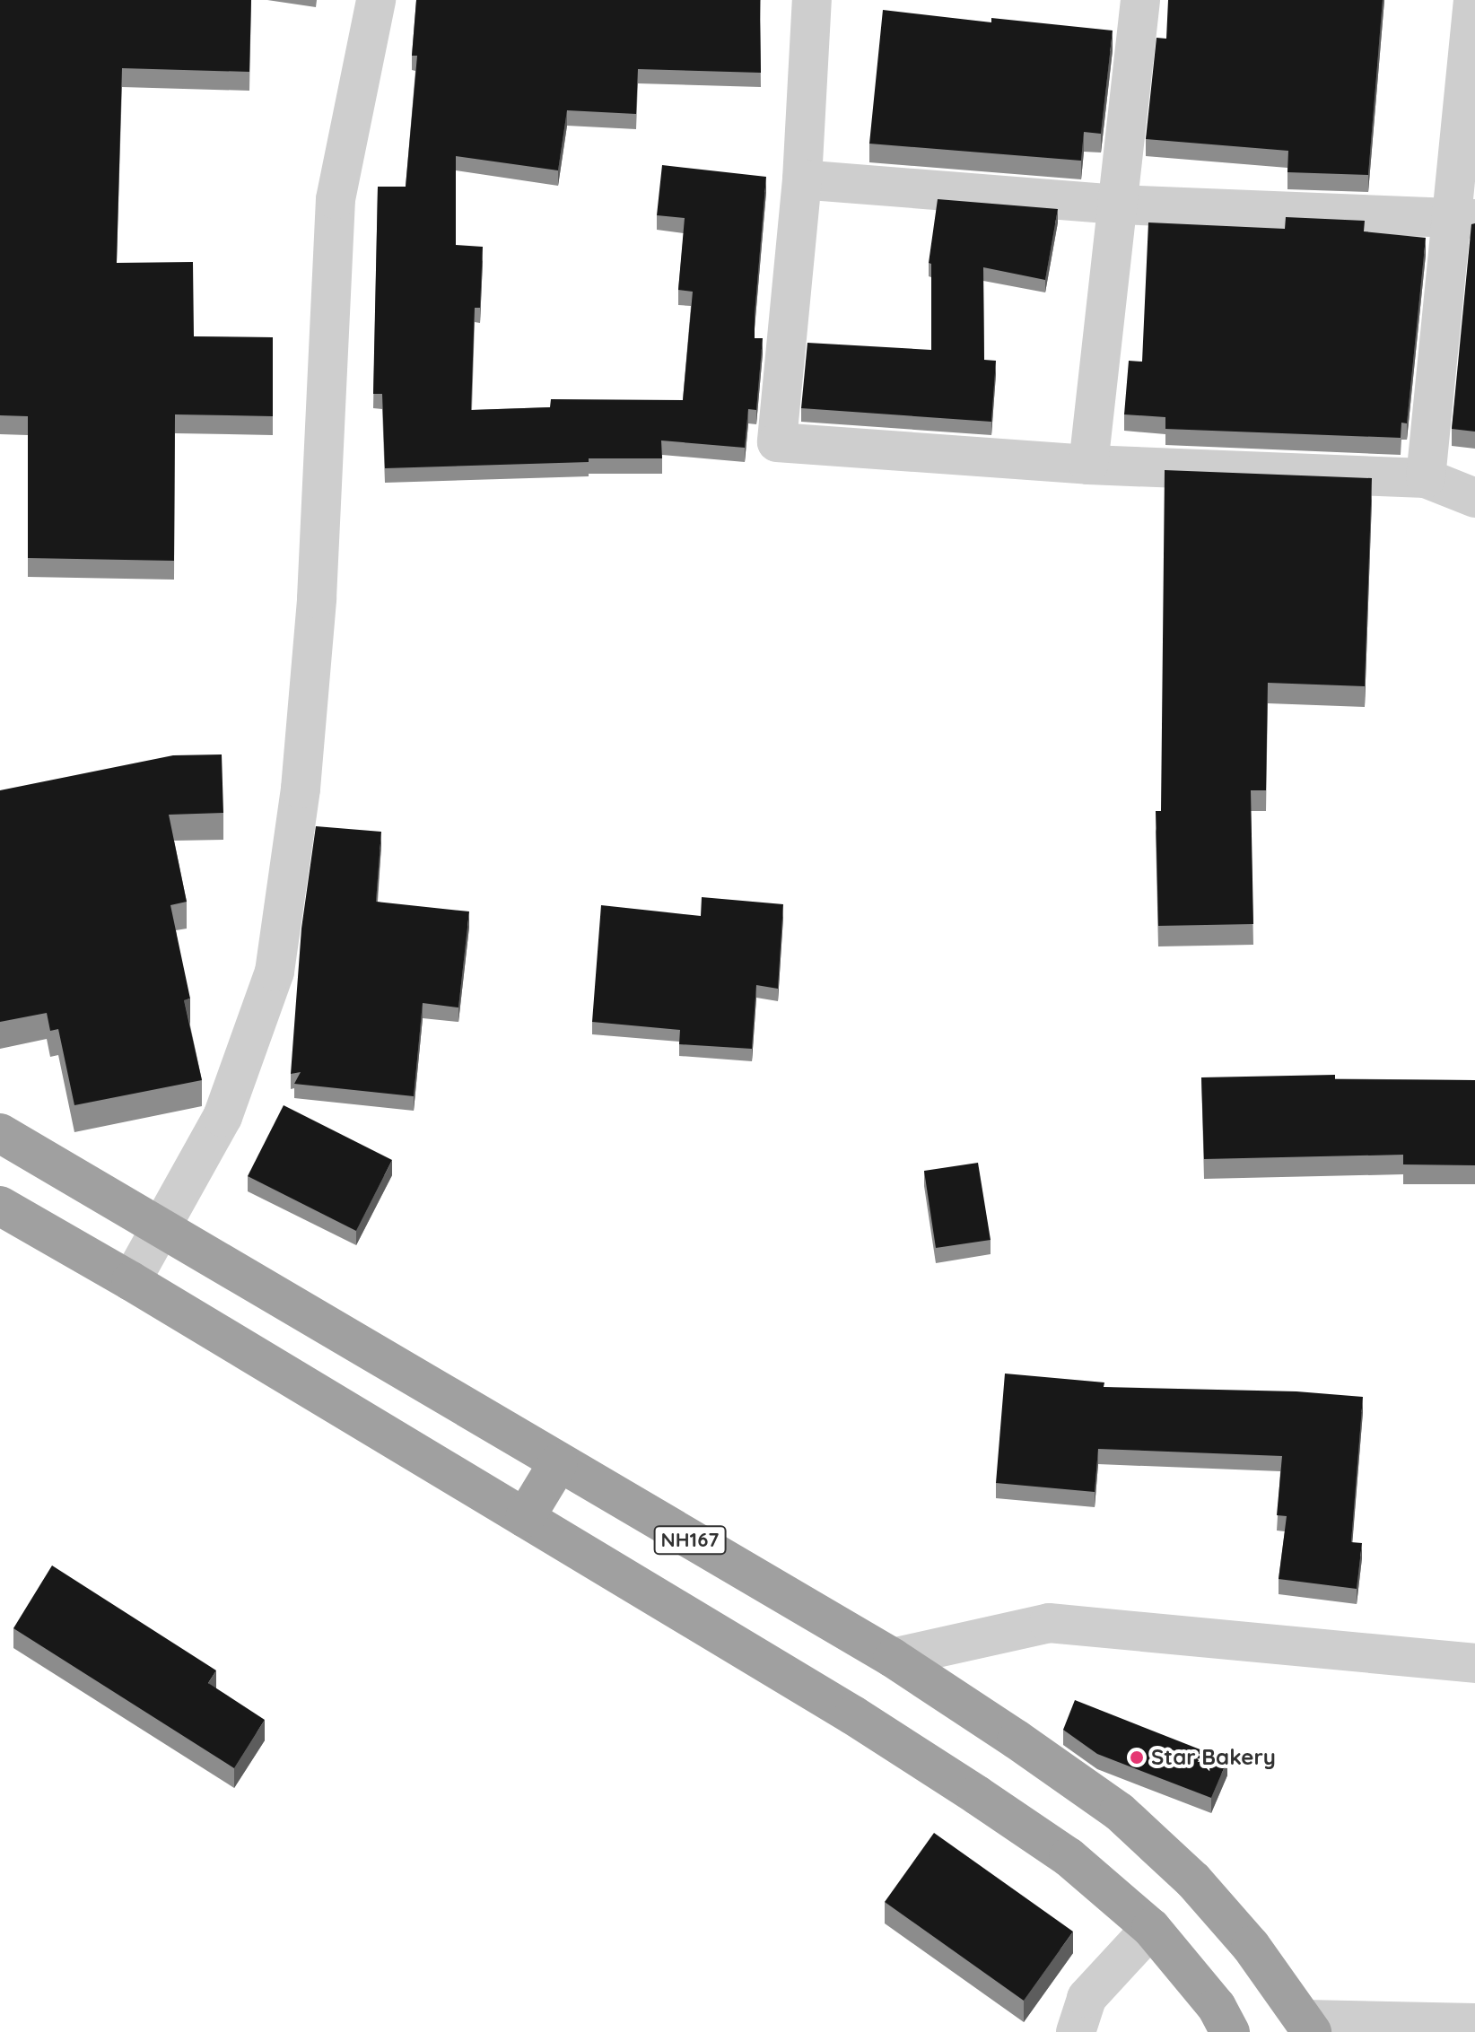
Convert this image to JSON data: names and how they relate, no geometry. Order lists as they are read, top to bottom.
{
  "streets": {
    "highway": ["NH167"]
  },
  "places": ["Star Bakery"]
}
